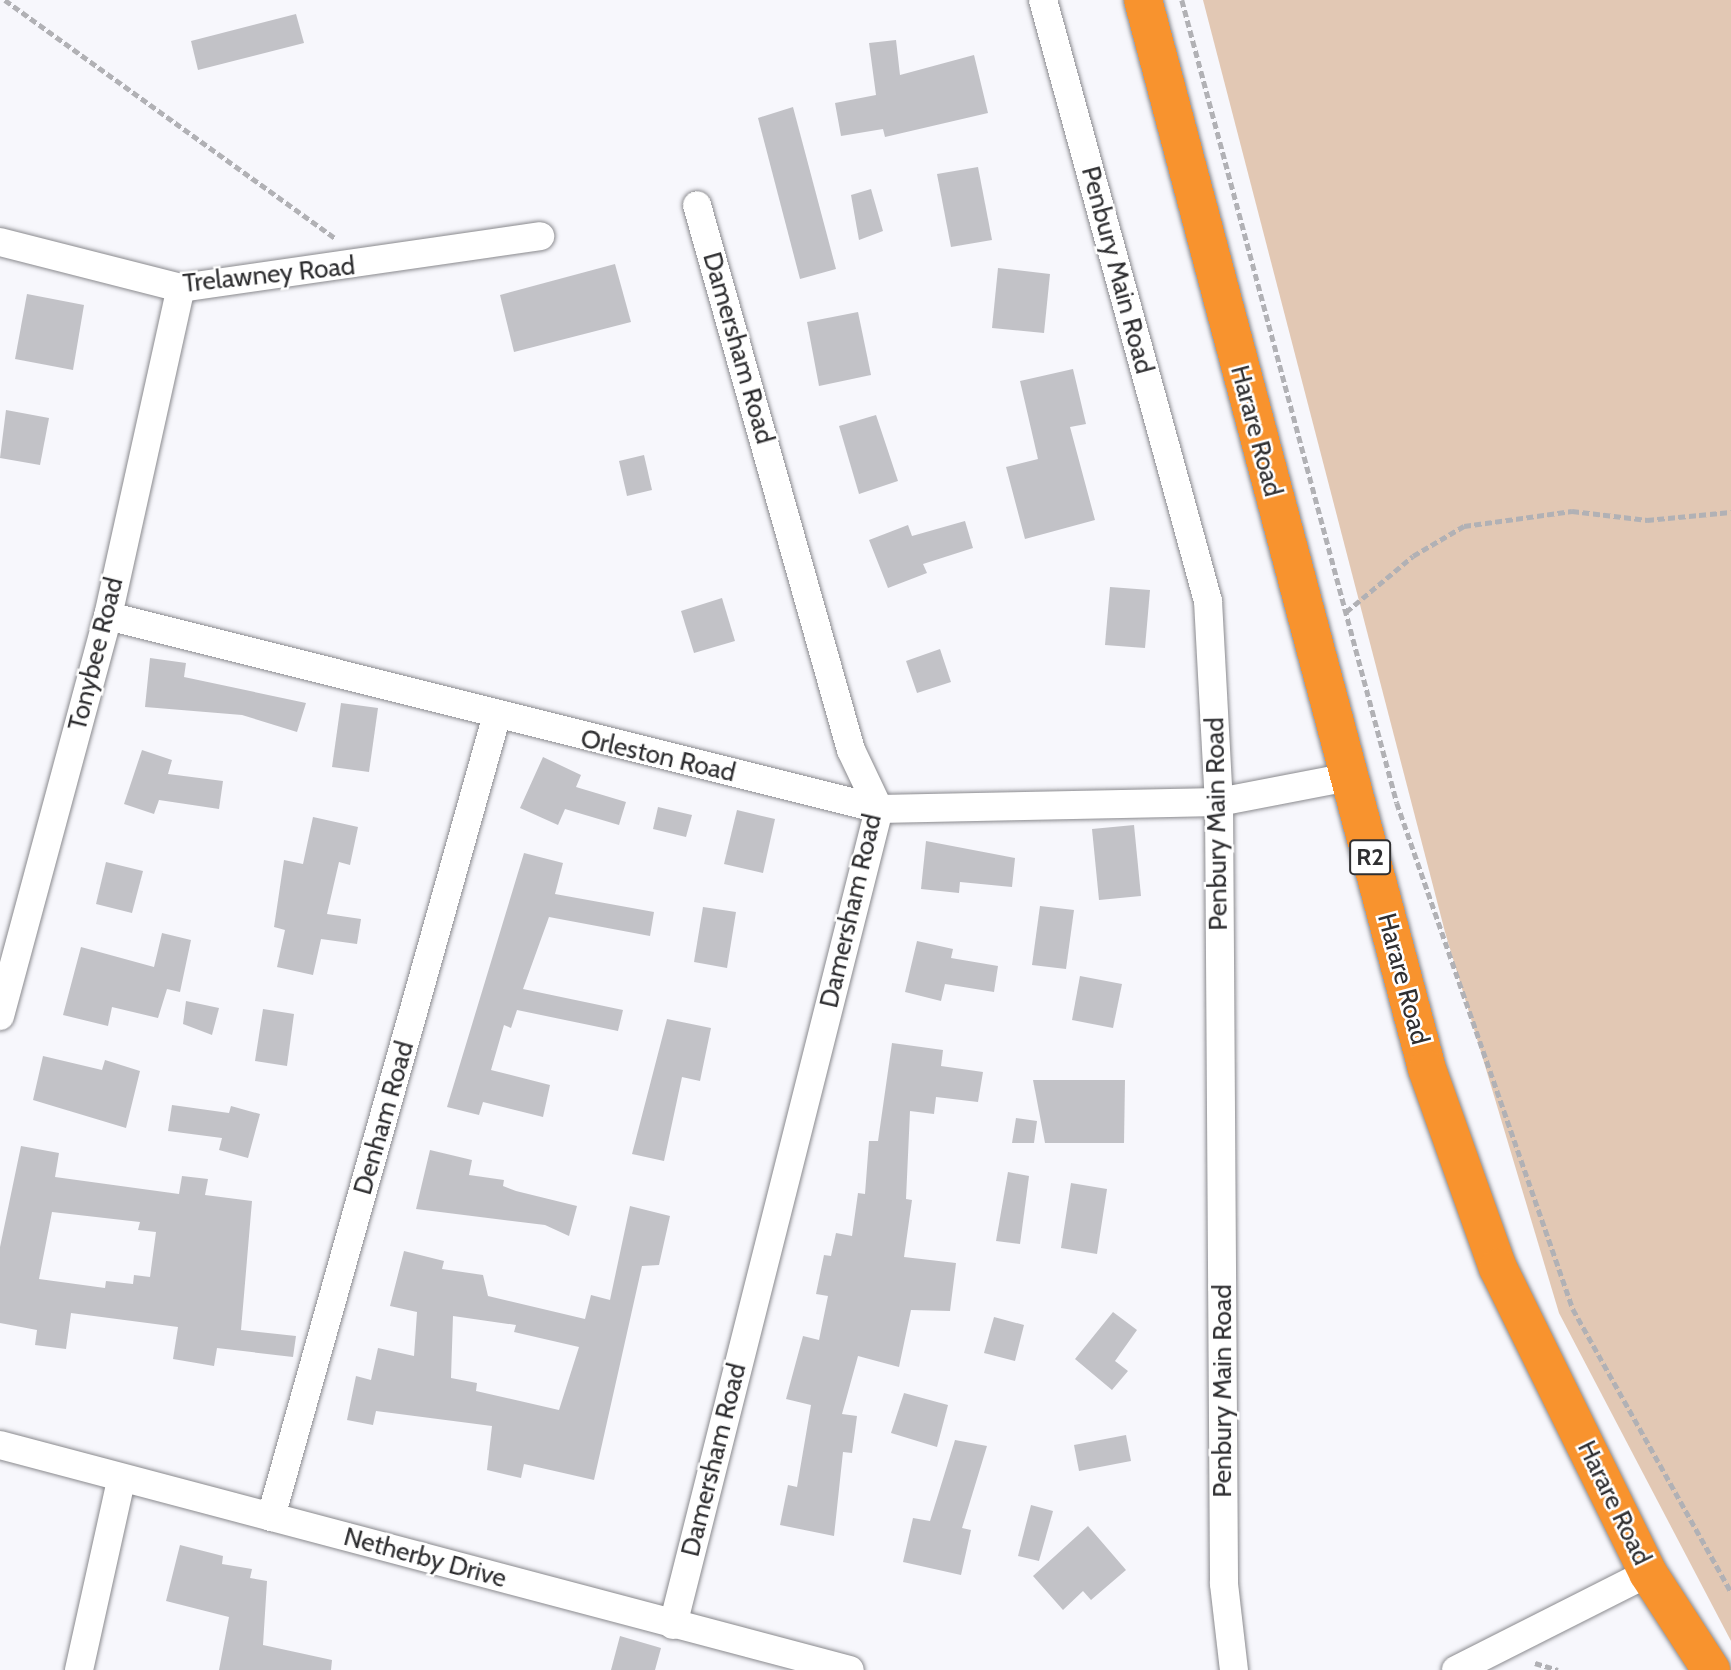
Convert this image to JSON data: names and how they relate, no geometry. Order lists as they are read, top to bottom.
{
  "streets": {
    "highway": ["Harare Road", "R2"],
    "street": [
      "Penbury Main Road",
      "Trelawney Road",
      "Damersham Road",
      "Tonybee Road",
      "Orleston Road",
      "Denham Road",
      "Netherby Drive"
    ]
  },
  "crossings": [
    ["Penbury Main Road", "Orleston Road"],
    ["Trelawney Road", "Tonybee Road"],
    ["Damersham Road", "Orleston Road"],
    ["Damersham Road", "Netherby Drive"],
    ["Harare Road", "Orleston Road"],
    ["Tonybee Road", "Orleston Road"],
    ["Orleston Road", "Denham Road"],
    ["Denham Road", "Netherby Drive"]
  ]
}
